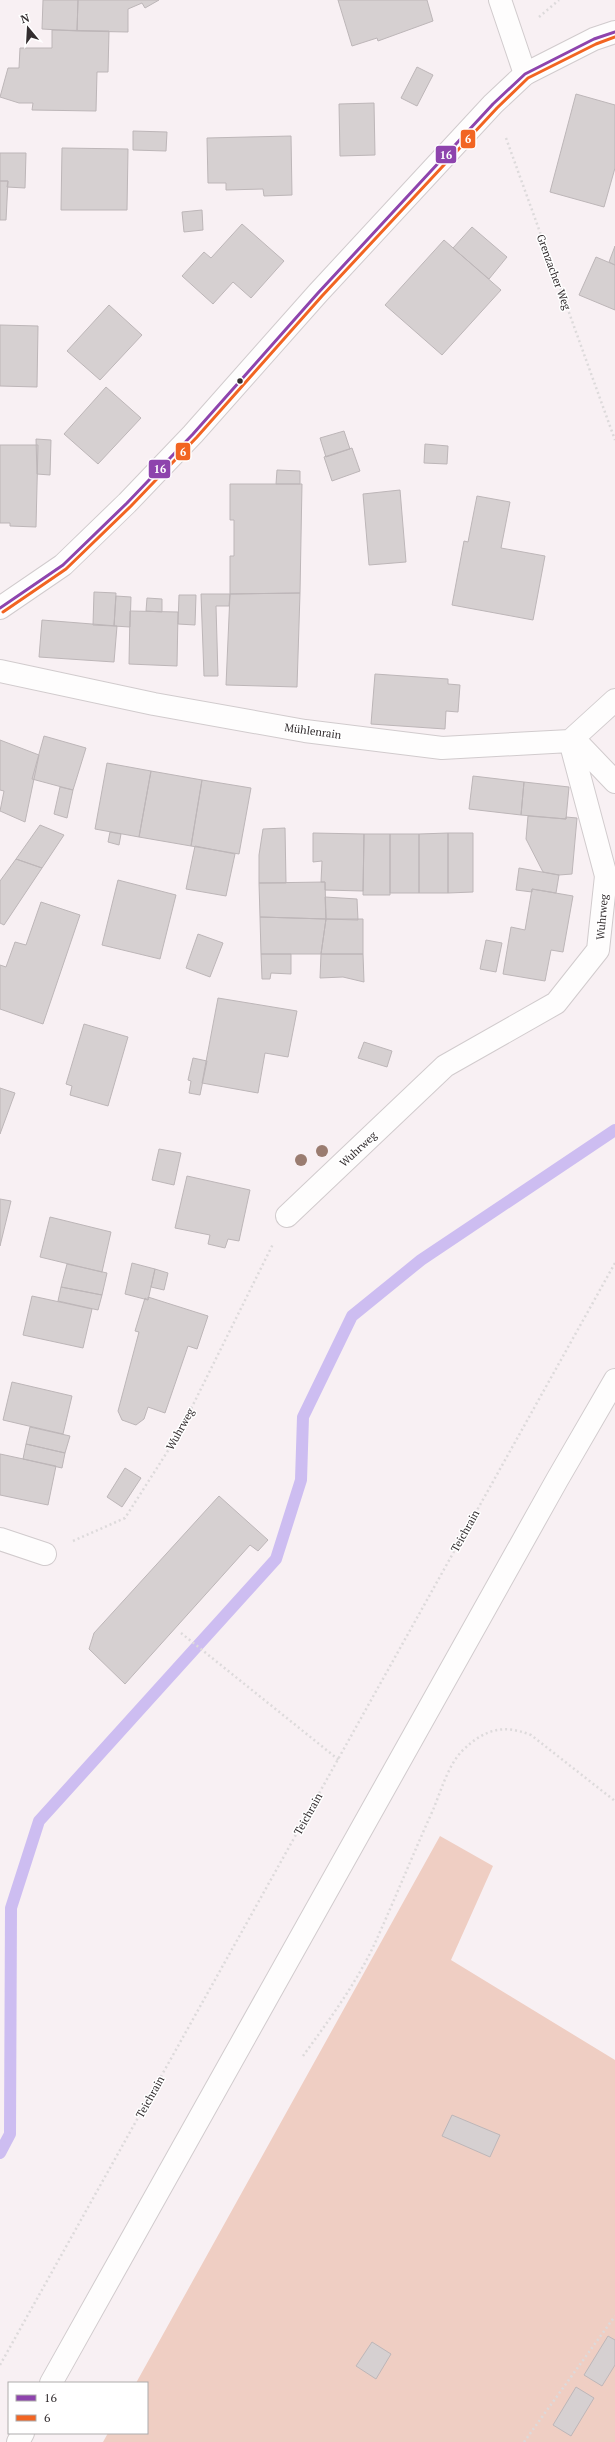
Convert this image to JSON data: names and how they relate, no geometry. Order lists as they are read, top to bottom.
{
  "streets": {
    "street": ["Mühlenrain", "Wuhrweg"],
    "path": ["Grenzacher Weg", "Teichrain"]
  },
  "crossings": [
    ["Mühlenrain", "Wuhrweg"]
  ],
  "lines": ["transit line 16", "transit line 6"],
  "legend": ["16", "6"],
  "north": "top"
}
